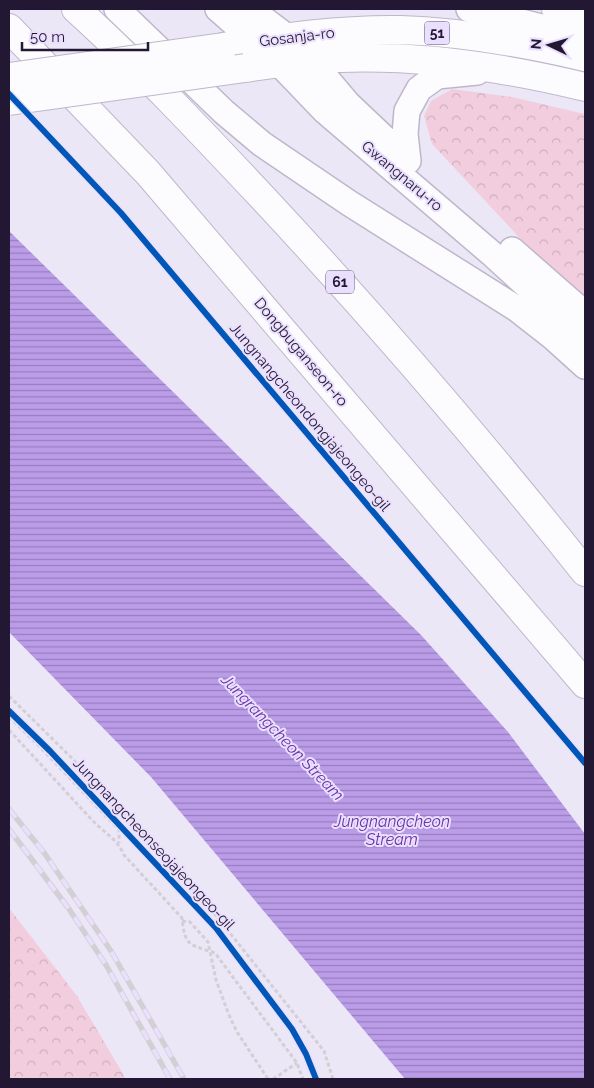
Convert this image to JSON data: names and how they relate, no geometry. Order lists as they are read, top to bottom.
{
  "streets": {
    "main road": [
      "51",
      "Gosanja-ro",
      "Gwangnaru-ro",
      "61",
      "Dongbuganseon-ro"
    ],
    "cycle path": ["Jungnangcheondongjajeongeo-gil", "Jungnangcheonseojajeongeo-gil"]
  },
  "crossings": [
    ["Gosanja-ro", "Gwangnaru-ro"]
  ],
  "water": ["Jungrangcheon Stream", "Jungnangcheon Stream"],
  "scale_bar": "50 m",
  "north": "left"
}
